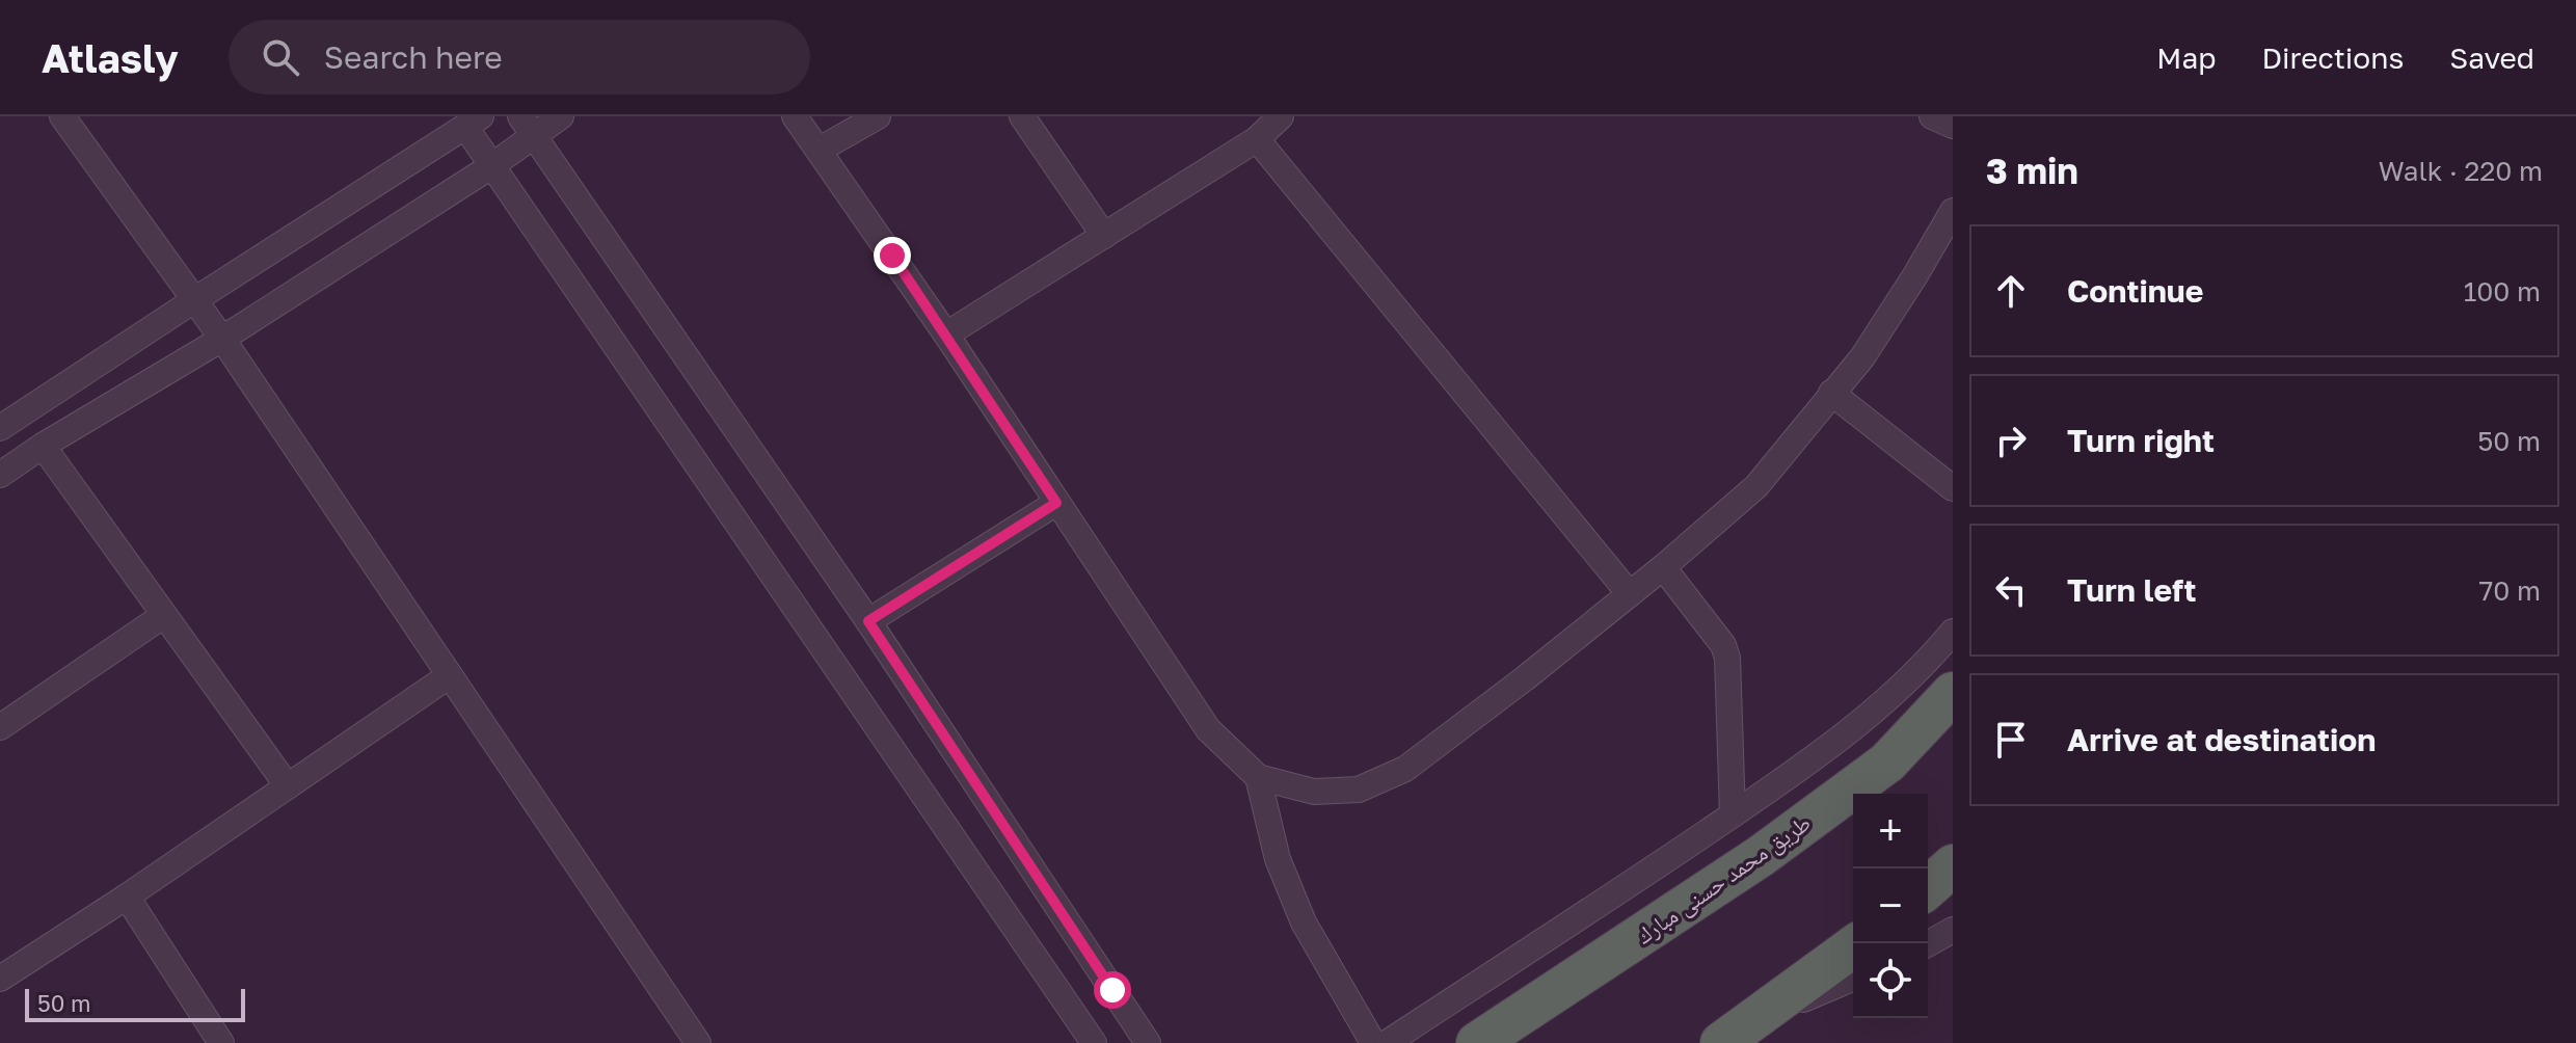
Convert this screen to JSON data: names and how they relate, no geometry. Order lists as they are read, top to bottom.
{
  "streets": {
    "highway": ["طريق محمد حسنى مبارك"]
  },
  "scale_bar": "50 m",
  "page": {
    "header": "Atlasly",
    "search": "Search here",
    "nav": ["Map", "Directions", "Saved"],
    "heading": ["3 min", "Walk · 220 m"],
    "list": [
      ["Continue", "100 m"],
      ["Turn right", "50 m"],
      ["Turn left", "70 m"],
      "Arrive at destination"
    ],
    "map_buttons": ["+", "−"],
    "scale": "50 m"
  }
}
